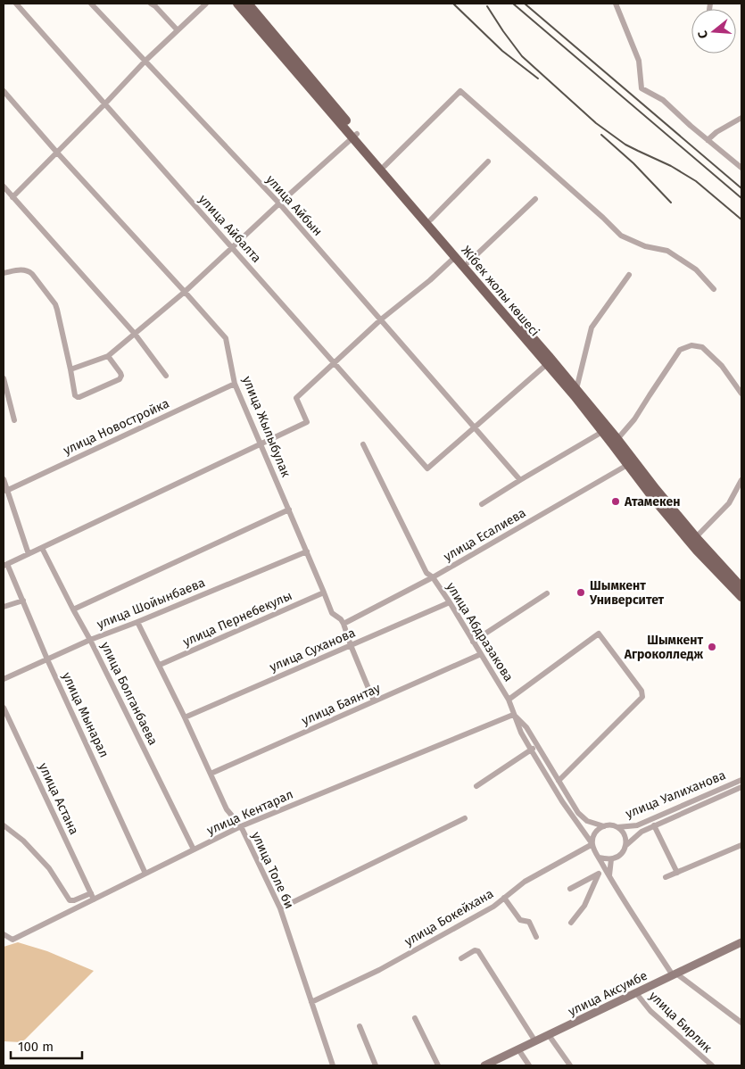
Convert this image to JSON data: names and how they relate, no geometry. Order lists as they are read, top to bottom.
{
  "streets": {
    "main road": ["Жібек жолы көшесі", "улица Аксумбе"],
    "street": [
      "улица Айбын",
      "улица Айбалта",
      "улица Новостройка",
      "улица Жылыбулак",
      "улица Есалиева",
      "улица Шойынбаева",
      "улица Пернебекулы",
      "улица Абдразакова",
      "улица Суханова",
      "улица Болганбаева",
      "улица Баянтау",
      "улица Мынарал",
      "улица Уалиханова",
      "улица Астана",
      "улица Кентарал",
      "улица Толе би",
      "улица Бокейхана",
      "улица Бирлик"
    ]
  },
  "crossings": [
    ["улица Айбын", "улица Айбалта"],
    ["Жібек жолы көшесі", "улица Есалиева"],
    ["улица Новостройка", "улица Жылыбулак"],
    ["улица Жылыбулак", "улица Есалиева"],
    ["улица Жылыбулак", "улица Шойынбаева"],
    ["улица Жылыбулак", "улица Пернебекулы"],
    ["улица Жылыбулак", "улица Суханова"],
    ["улица Жылыбулак", "улица Баянтау"],
    ["улица Есалиева", "улица Абдразакова"],
    ["улица Шойынбаева", "улица Болганбаева"],
    ["улица Шойынбаева", "улица Мынарал"],
    ["улица Шойынбаева", "улица Толе би"],
    ["улица Пернебекулы", "улица Толе би"],
    ["улица Абдразакова", "улица Суханова"],
    ["улица Абдразакова", "улица Баянтау"],
    ["улица Абдразакова", "улица Уалиханова"],
    ["улица Абдразакова", "улица Кентарал"],
    ["улица Абдразакова", "улица Бокейхана"],
    ["улица Суханова", "улица Толе би"],
    ["улица Болганбаева", "улица Кентарал"],
    ["улица Баянтау", "улица Толе би"],
    ["улица Мынарал", "улица Кентарал"],
    ["улица Уалиханова", "улица Бокейхана"],
    ["улица Астана", "улица Кентарал"],
    ["улица Кентарал", "улица Толе би"],
    ["улица Толе би", "улица Бокейхана"],
    ["улица Аксумбе", "улица Бирлик"]
  ],
  "places": ["Атамекен", "Шымкент Университет", "Шымкент Агроколледж"],
  "scale_bar": "100 m",
  "north": "left"
}
